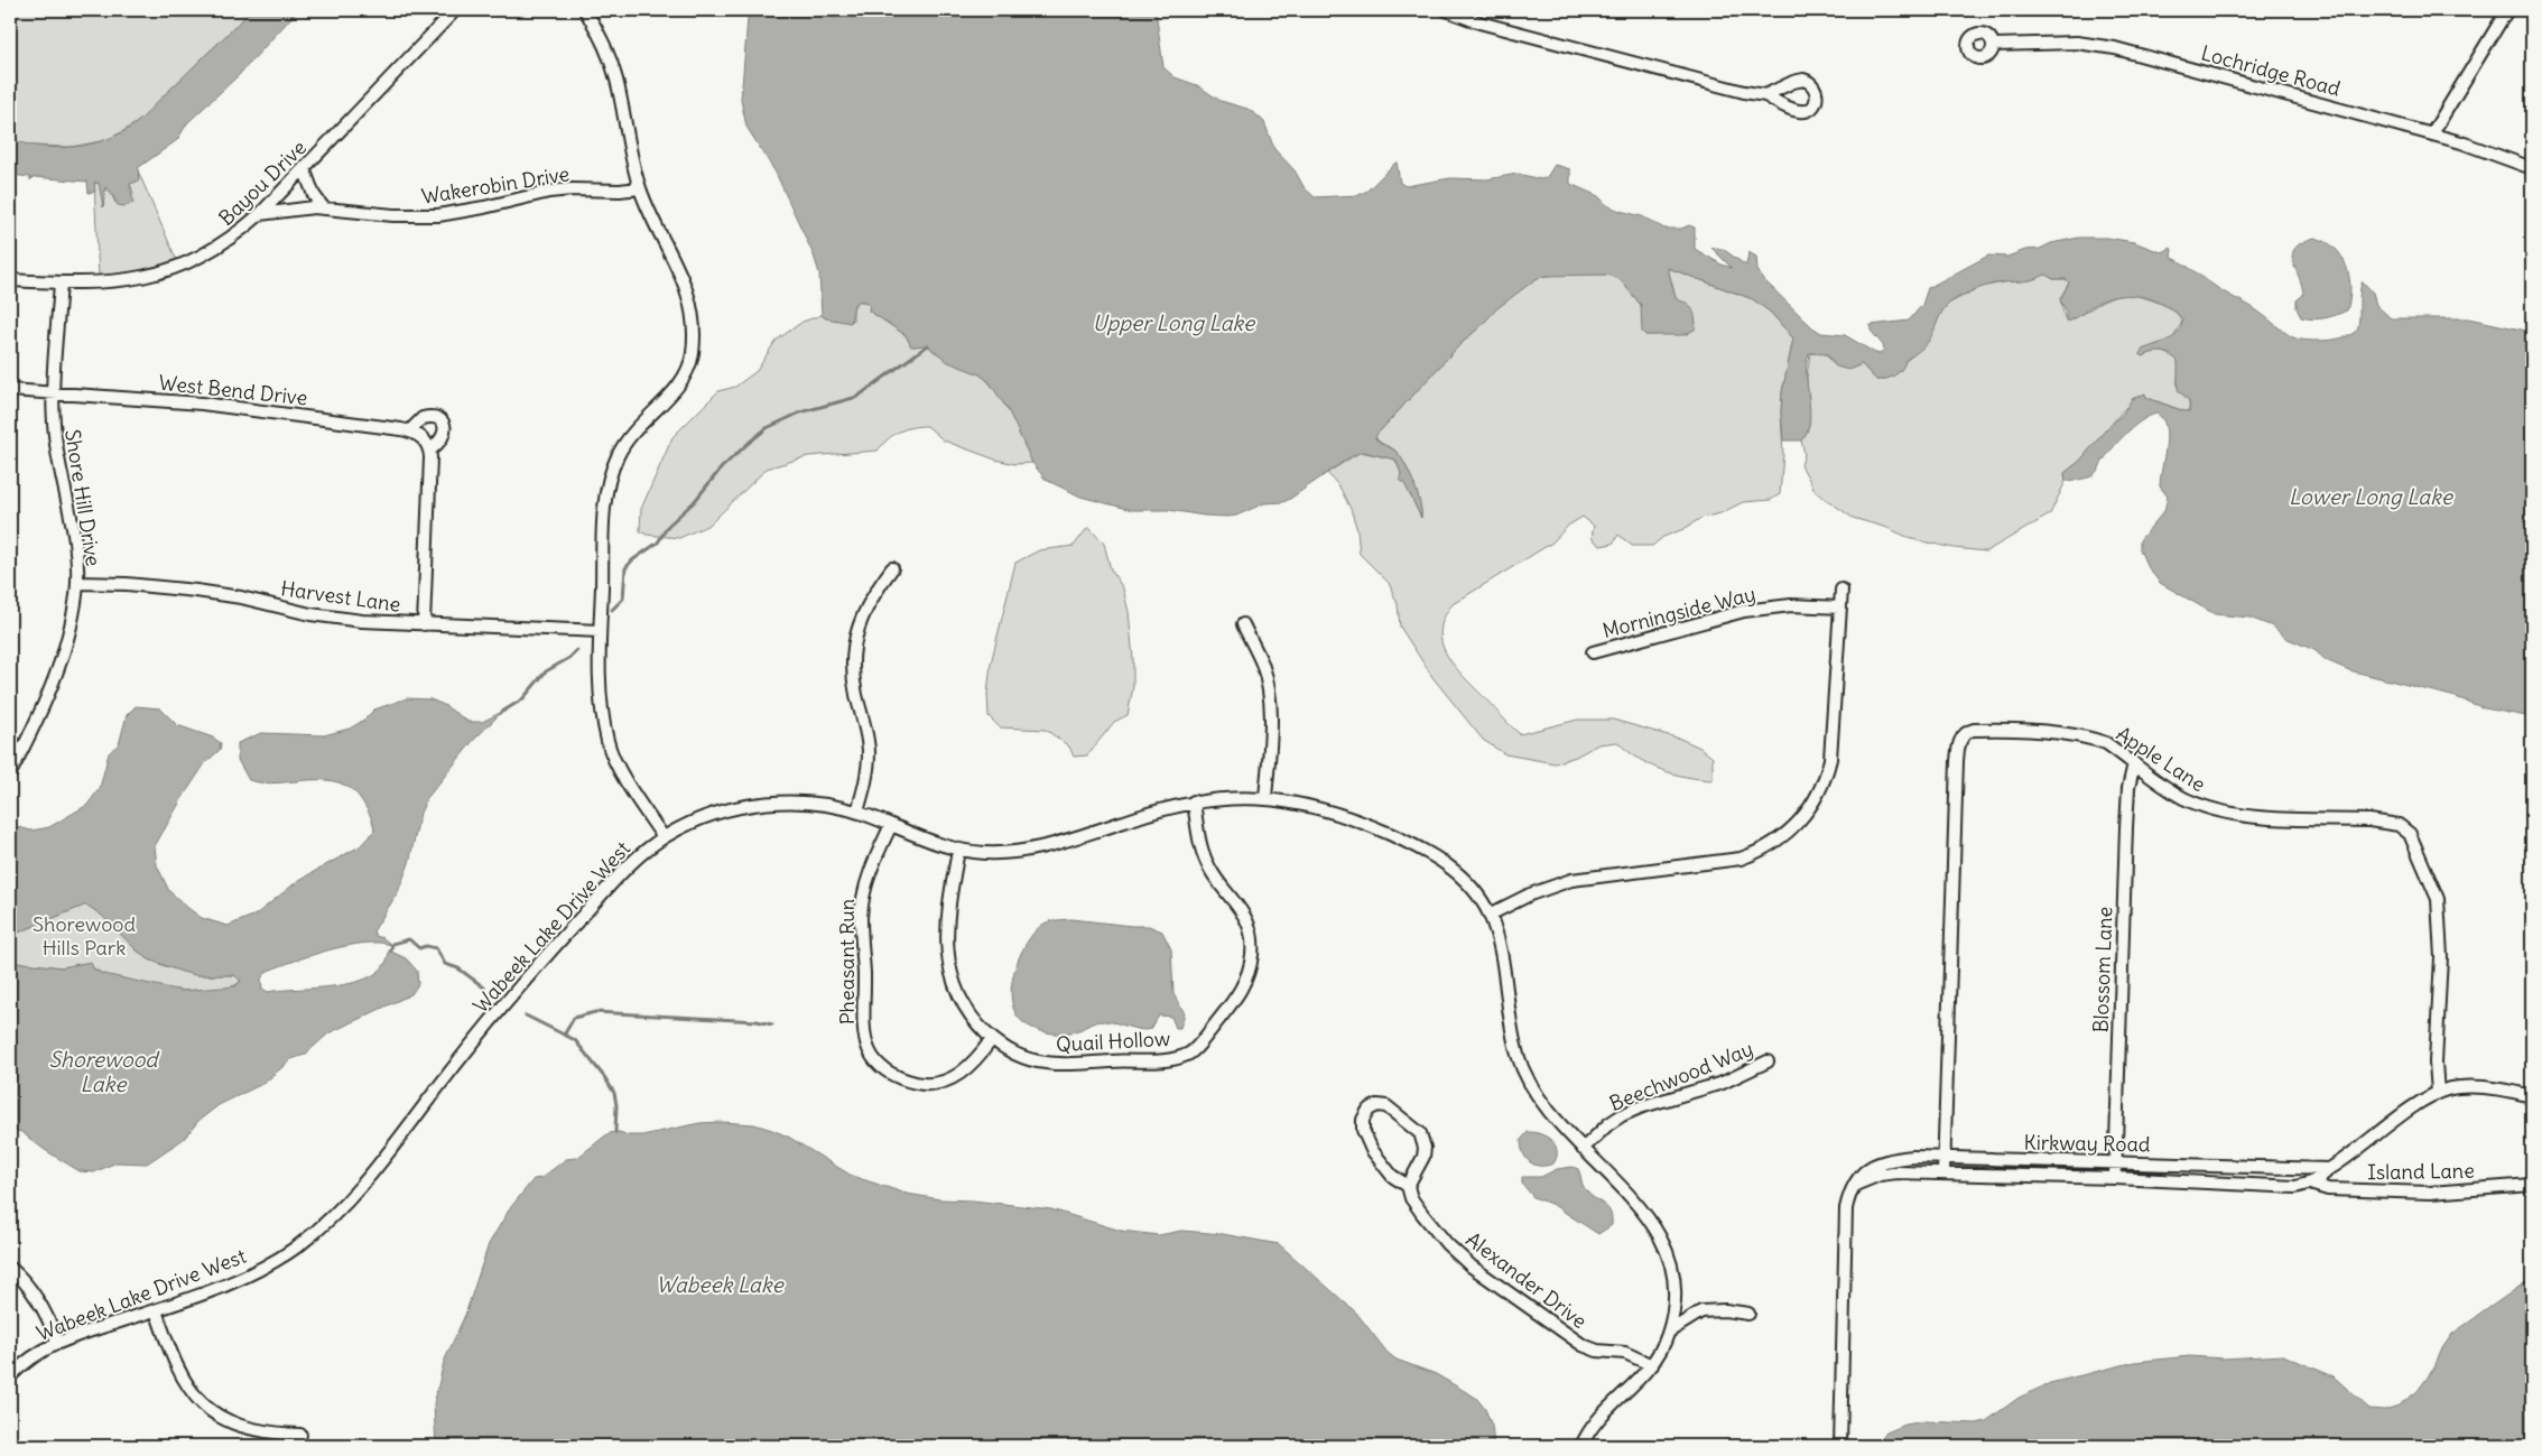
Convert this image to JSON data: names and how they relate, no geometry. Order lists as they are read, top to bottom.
{
  "streets": {
    "street": [
      "Lochridge Road",
      "Bayou Drive",
      "Wakerobin Drive",
      "West Bend Drive",
      "Shore Hill Drive",
      "Harvest Lane",
      "Morningside Way",
      "Apple Lane",
      "Wabeek Lake Drive West",
      "Pheasant Run",
      "Blossom Lane",
      "Quail Hollow",
      "Beechwood Way",
      "Kirkway Road",
      "Island Lane",
      "Alexander Drive"
    ]
  },
  "crossings": [
    ["Bayou Drive", "Wakerobin Drive"],
    ["Bayou Drive", "Shore Hill Drive"],
    ["West Bend Drive", "Shore Hill Drive"],
    ["Shore Hill Drive", "Harvest Lane"],
    ["Apple Lane", "Blossom Lane"],
    ["Apple Lane", "Kirkway Road"],
    ["Wabeek Lake Drive West", "Pheasant Run"],
    ["Wabeek Lake Drive West", "Quail Hollow"],
    ["Wabeek Lake Drive West", "Beechwood Way"],
    ["Pheasant Run", "Quail Hollow"],
    ["Blossom Lane", "Kirkway Road"],
    ["Kirkway Road", "Island Lane"]
  ],
  "water": [
    "Upper Long Lake",
    "Lower Long Lake",
    "Shorewood Lake",
    "Wabeek Lake"
  ],
  "parks": ["Shorewood Hills Park"]
}
